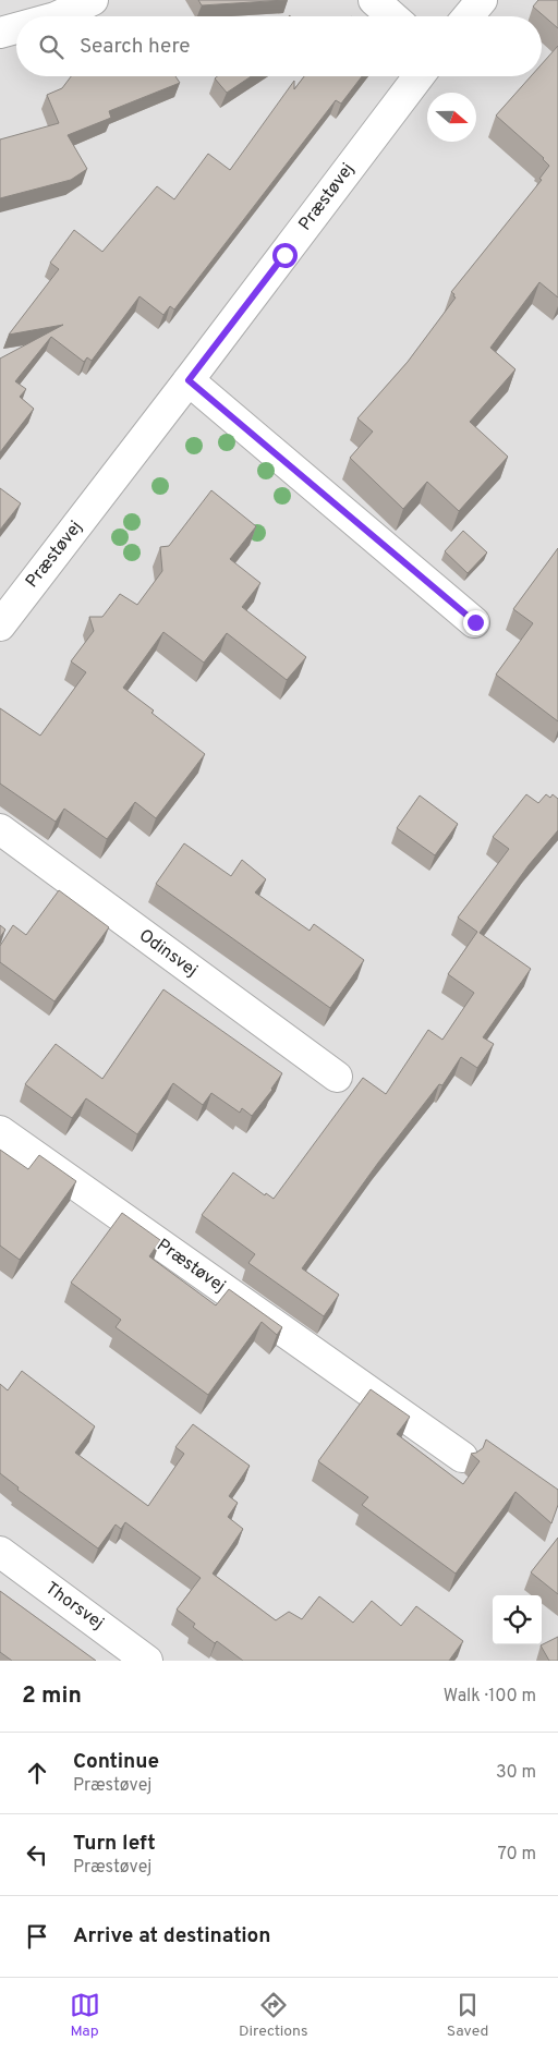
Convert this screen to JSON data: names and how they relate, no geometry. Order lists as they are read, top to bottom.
{
  "streets": {
    "street": ["Præstøvej", "Odinsvej", "Thorsvej"]
  },
  "north": "right",
  "page": {
    "search": "Search here",
    "heading": ["2 min", "Walk · 100 m"],
    "list": [
      ["Continue", "Præstøvej", "30 m"],
      ["Turn left", "Præstøvej", "70 m"],
      "Arrive at destination"
    ],
    "nav": ["Map", "Directions", "Saved"]
  }
}
